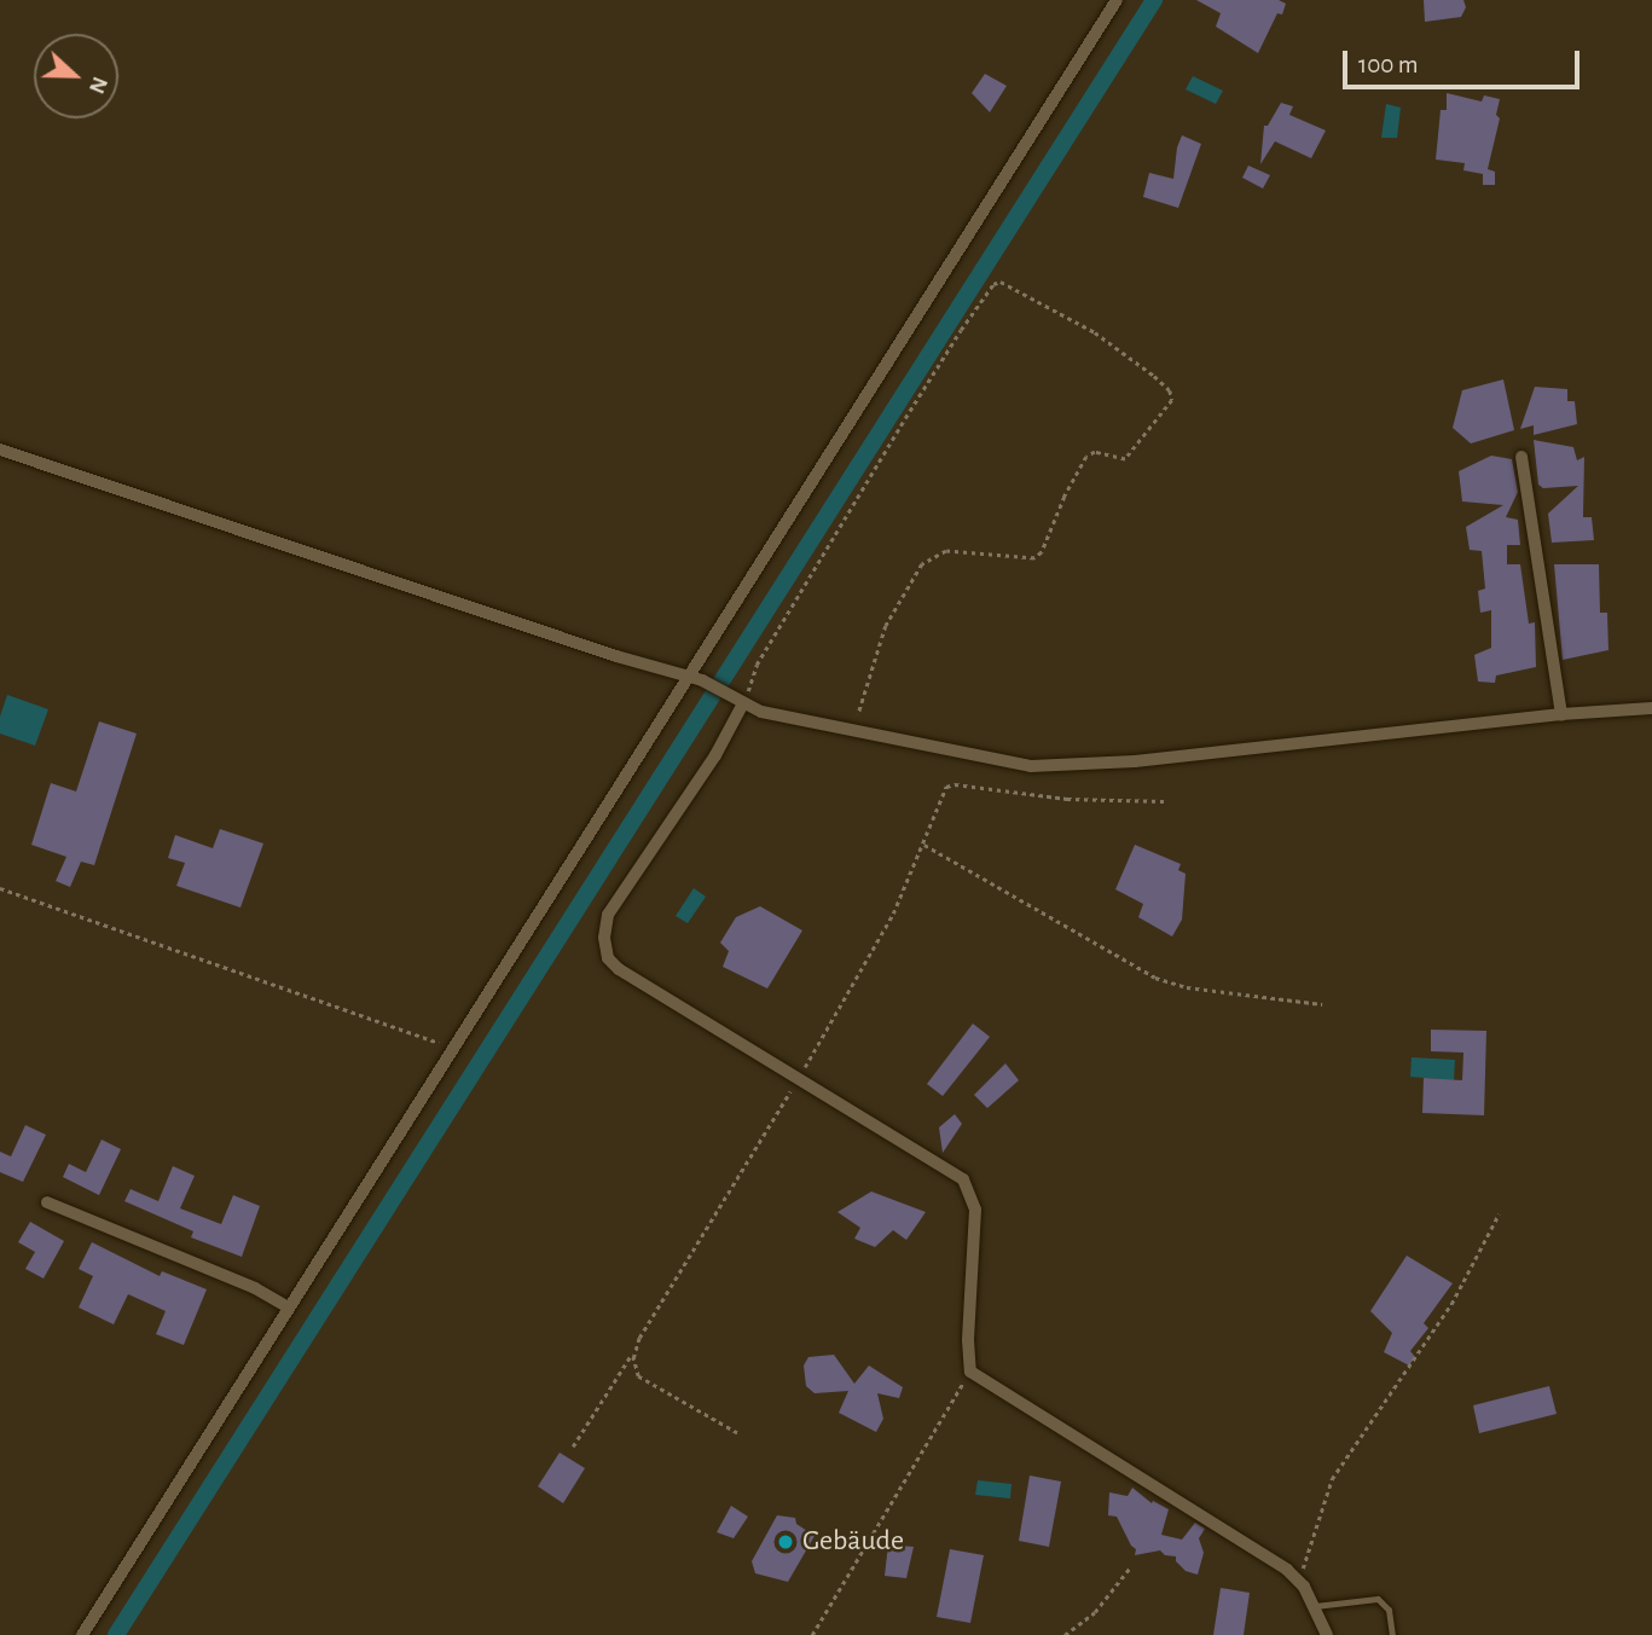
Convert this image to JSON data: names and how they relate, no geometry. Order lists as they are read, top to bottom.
{
  "places": ["Gebäude"],
  "scale_bar": "100 m",
  "north": "right"
}
